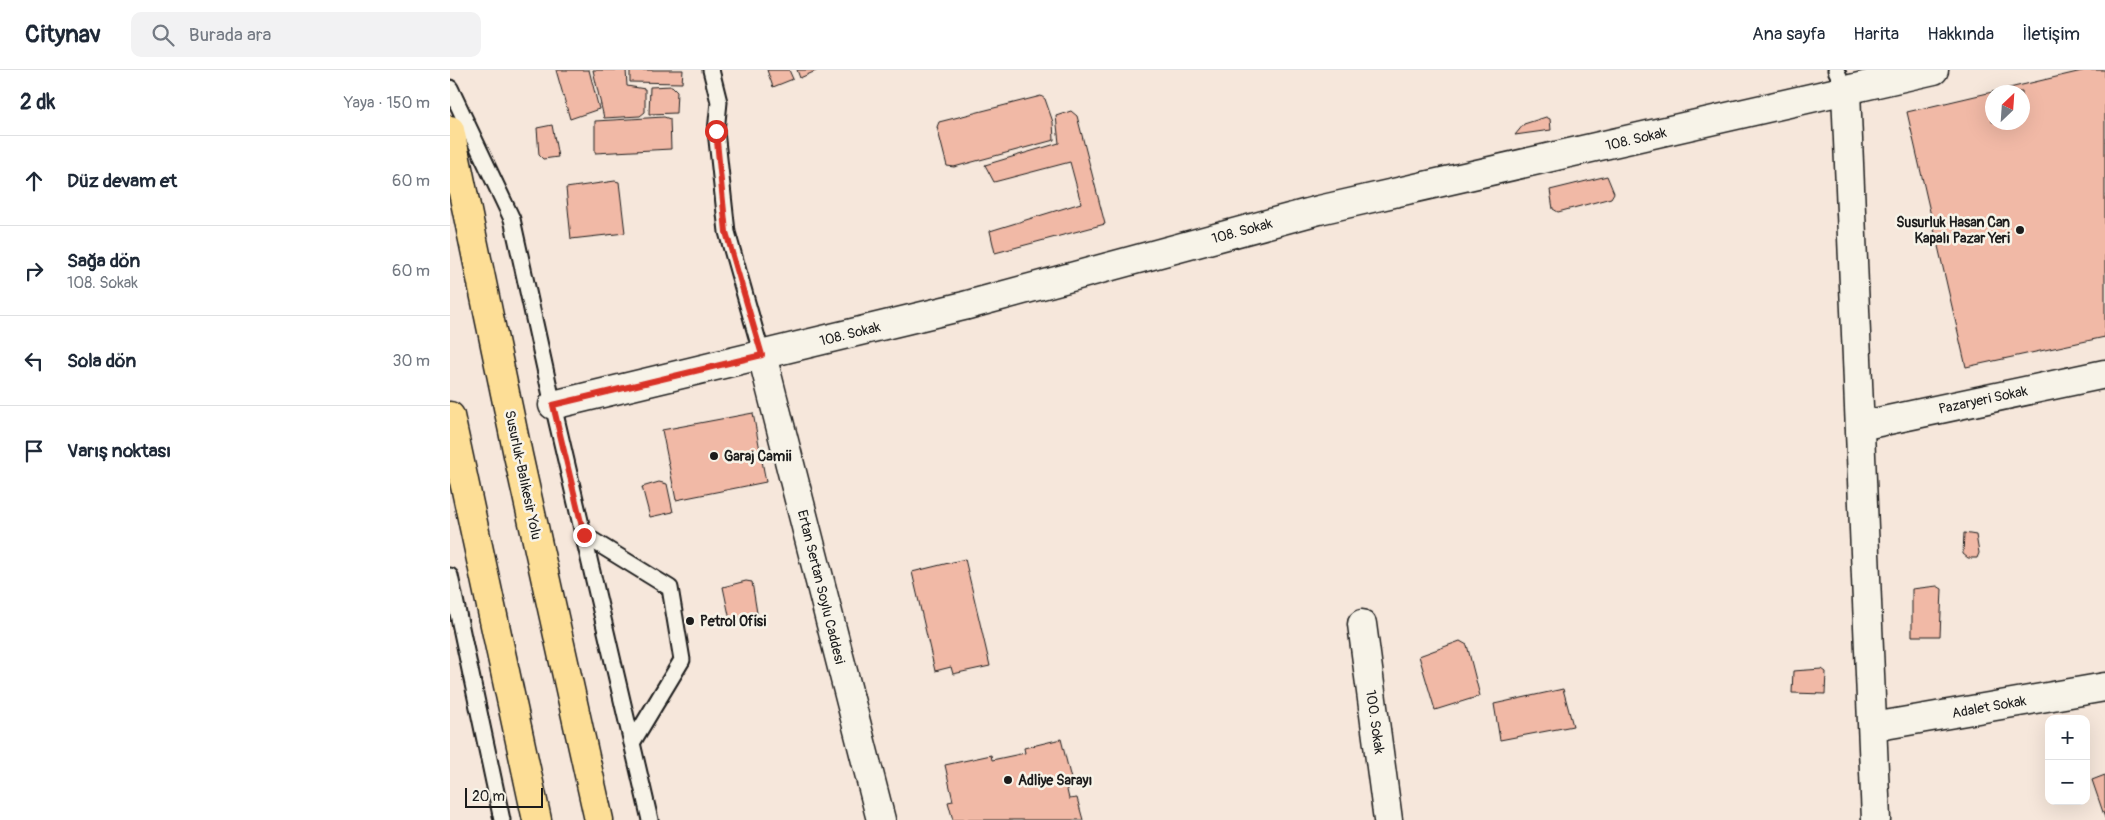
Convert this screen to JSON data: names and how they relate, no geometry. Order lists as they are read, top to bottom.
{
  "streets": {
    "highway": ["Susurluk-Balıkesir Yolu"],
    "street": [
      "108. Sokak",
      "Pazaryeri Sokak",
      "Ertan Sertan Soylu Caddesi",
      "Adalet Sokak",
      "100. Sokak"
    ]
  },
  "crossings": [
    ["108. Sokak", "Ertan Sertan Soylu Caddesi"]
  ],
  "places": [
    "Susurluk Hasan Can Kapalı Pazar Yeri",
    "Garaj Camii",
    "Petrol Ofisi",
    "Adliye Sarayı"
  ],
  "scale_bar": "20 m",
  "north": "top right",
  "page": {
    "header": "Citynav",
    "search": "Burada ara",
    "nav": [
      "Ana sayfa",
      "Harita",
      "Hakkında",
      "İletişim"
    ],
    "heading": ["2 dk", "Yaya · 150 m"],
    "list": [
      ["Düz devam et", "60 m"],
      ["Sağa dön", "108. Sokak", "60 m"],
      ["Sola dön", "30 m"],
      "Varış noktası"
    ],
    "map_buttons": ["+", "−"],
    "scale": "20 m"
  }
}
